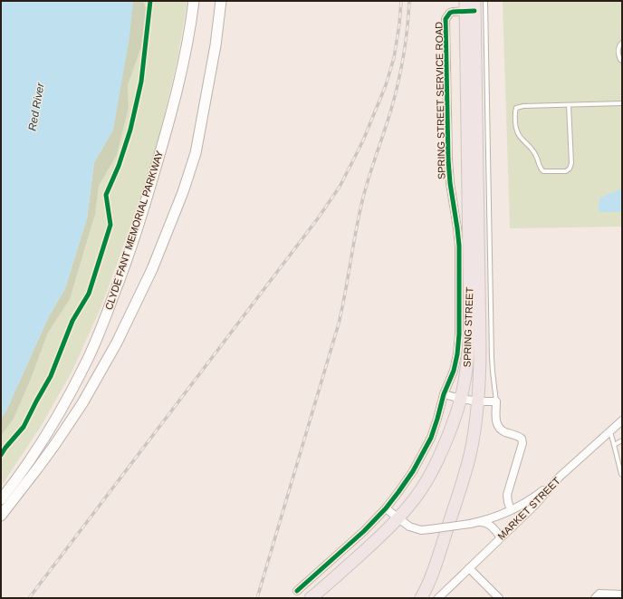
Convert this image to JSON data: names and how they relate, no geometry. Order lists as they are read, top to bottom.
{
  "streets": {
    "main road": ["CLYDE FANT MEMORIAL PARKWAY", "SPRING STREET"],
    "street": ["SPRING STREET SERVICE ROAD", "MARKET STREET"]
  },
  "crossings": [
    ["SPRING STREET SERVICE ROAD", "SPRING STREET"]
  ],
  "water": ["Red River"]
}
